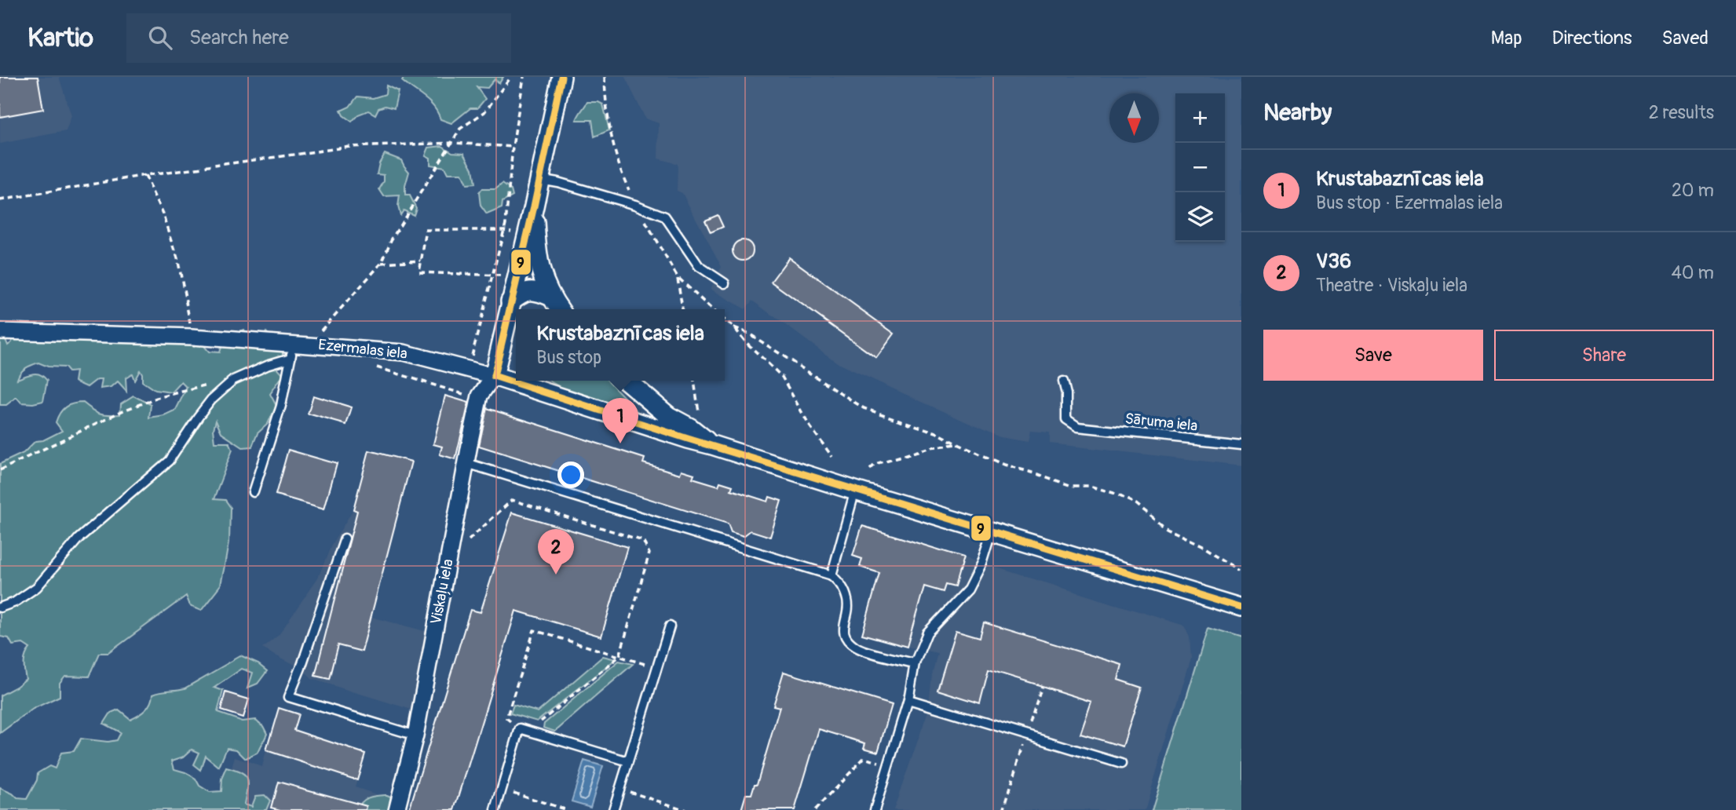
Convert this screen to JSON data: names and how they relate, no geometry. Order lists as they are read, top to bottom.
{
  "streets": {
    "street": ["Ezermalas iela", "Viskaļu iela"],
    "lane": ["Sāruma iela"]
  },
  "crossings": [
    ["Ezermalas iela", "Viskaļu iela"]
  ],
  "lines": ["transit line 9"],
  "north": "bottom",
  "page": {
    "header": "Kartio",
    "search": "Search here",
    "nav": ["Map", "Directions", "Saved"],
    "heading": ["Nearby", "2 results"],
    "map_buttons": ["+", "−"],
    "list": [
      {
        "mark": "1",
        "name": "Krustabaznīcas iela",
        "note": "Bus stop · Ezermalas iela",
        "value": "20 m"
      },
      {
        "mark": "2",
        "name": "V36",
        "note": "Theatre · Viskaļu iela",
        "value": "40 m"
      }
    ],
    "popup": ["Krustabaznīcas iela", "Bus stop"],
    "buttons": ["Save", "Share"],
    "pins": ["1", "2"]
  }
}
